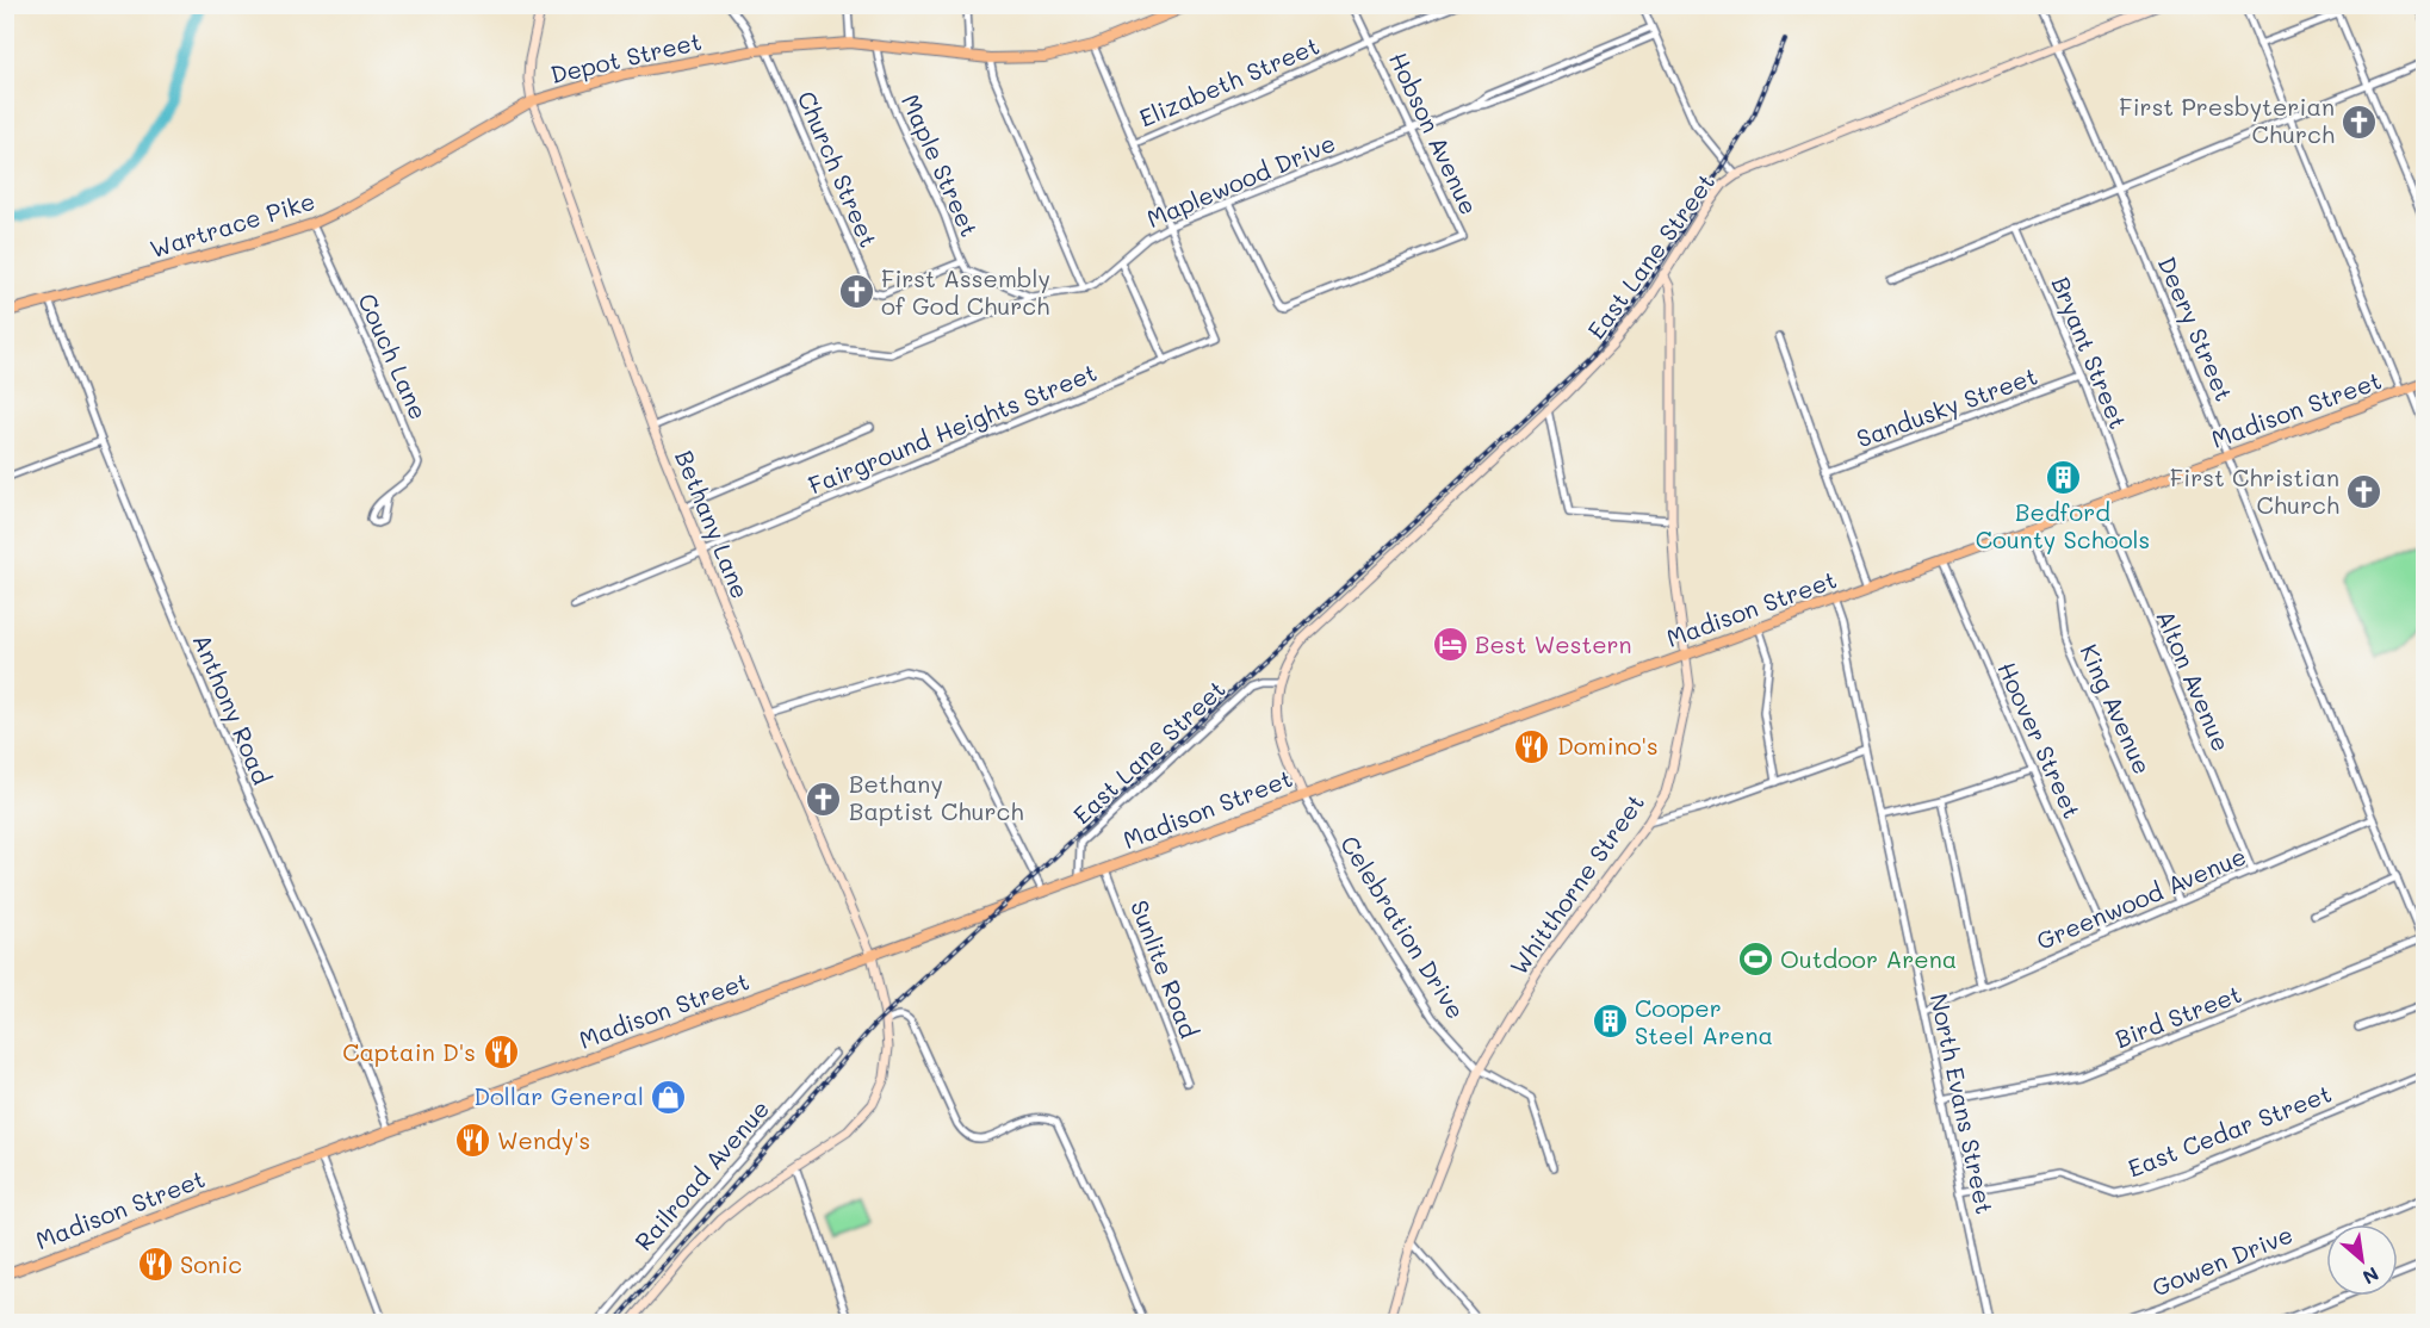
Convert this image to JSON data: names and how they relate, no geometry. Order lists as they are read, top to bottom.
{
  "streets": {
    "main road": ["Depot Street", "Wartrace Pike", "Madison Street"],
    "street": [
      "Elizabeth Street",
      "Hobson Avenue",
      "Maple Street",
      "Church Street",
      "Maplewood Drive",
      "East Lane Street",
      "Deery Street",
      "Bryant Street",
      "Couch Lane",
      "Sandusky Street",
      "Fairground Heights Street",
      "Bethany Lane",
      "Alton Avenue",
      "Anthony Road",
      "King Avenue",
      "Hoover Street",
      "Whitthorne Street",
      "Greenwood Avenue",
      "Celebration Drive",
      "Sunlite Road",
      "Bird Street",
      "North Evans Street",
      "East Cedar Street",
      "Railroad Avenue",
      "Gowen Drive"
    ]
  },
  "crossings": [
    ["Depot Street", "Maple Street"],
    ["Depot Street", "Church Street"],
    ["Depot Street", "Wartrace Pike"],
    ["Depot Street", "Bethany Lane"],
    ["Elizabeth Street", "Hobson Avenue"],
    ["Hobson Avenue", "Maplewood Drive"],
    ["Maple Street", "Church Street"],
    ["Maple Street", "Maplewood Drive"],
    ["Maplewood Drive", "Fairground Heights Street"],
    ["Maplewood Drive", "Bethany Lane"],
    ["Wartrace Pike", "Couch Lane"],
    ["Wartrace Pike", "Bethany Lane"],
    ["Wartrace Pike", "Anthony Road"],
    ["East Lane Street", "Deery Street"],
    ["East Lane Street", "Madison Street"],
    ["East Lane Street", "Whitthorne Street"],
    ["East Lane Street", "Celebration Drive"],
    ["Deery Street", "Madison Street"],
    ["Deery Street", "Greenwood Avenue"],
    ["Deery Street", "Bird Street"],
    ["Bryant Street", "Sandusky Street"],
    ["Bryant Street", "Madison Street"],
    ["Madison Street", "Bethany Lane"],
    ["Madison Street", "Alton Avenue"],
    ["Madison Street", "Anthony Road"],
    ["Madison Street", "King Avenue"],
    ["Madison Street", "Hoover Street"],
    ["Madison Street", "Whitthorne Street"],
    ["Madison Street", "Celebration Drive"],
    ["Madison Street", "Sunlite Road"],
    ["Madison Street", "North Evans Street"],
    ["Fairground Heights Street", "Bethany Lane"],
    ["Alton Avenue", "Greenwood Avenue"],
    ["King Avenue", "Greenwood Avenue"],
    ["Hoover Street", "Greenwood Avenue"],
    ["Whitthorne Street", "Celebration Drive"],
    ["Greenwood Avenue", "North Evans Street"],
    ["Bird Street", "North Evans Street"],
    ["North Evans Street", "East Cedar Street"]
  ],
  "places": {
    "church": [
      "First Presbyterian Church",
      "First Assembly of God Church",
      "First Christian Church",
      "Bethany Baptist Church"
    ],
    "building": ["Bedford County Schools", "Cooper Steel Arena"],
    "hotel": ["Best Western"],
    "restaurant": [
      "Domino's",
      "Captain D's",
      "Wendy's",
      "Sonic"
    ],
    "sports": ["Outdoor Arena"],
    "shop": ["Dollar General"]
  },
  "north": "bottom right"
}
